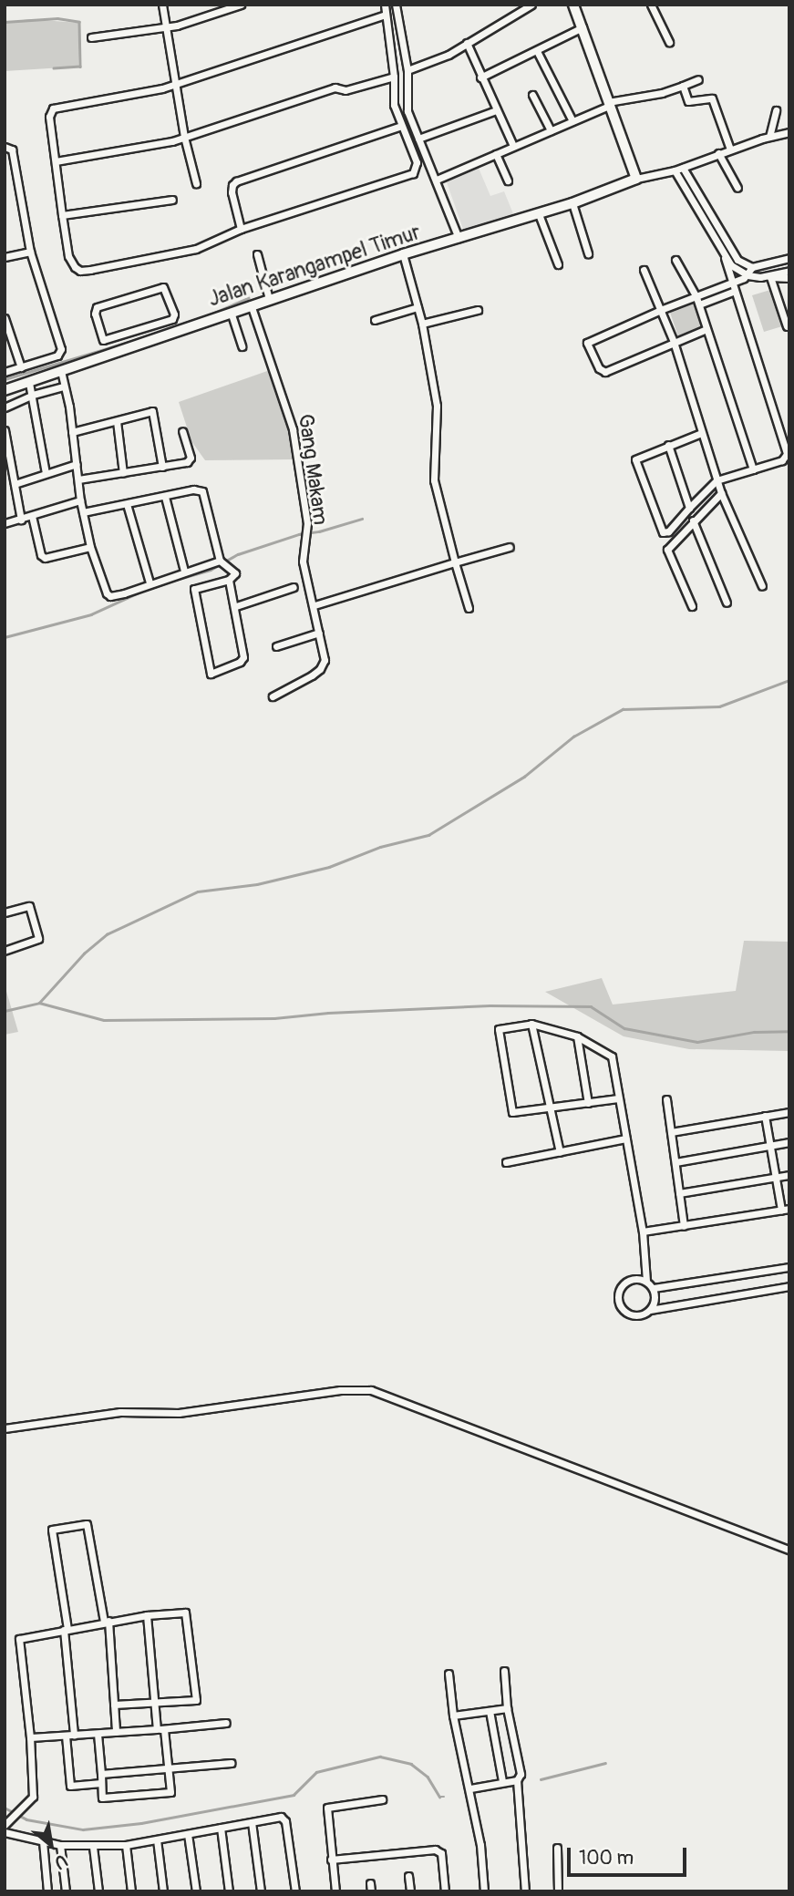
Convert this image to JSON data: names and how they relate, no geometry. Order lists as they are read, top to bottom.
{
  "streets": {
    "street": ["Jalan Karangampel Timur", "Gang Makam"]
  },
  "crossings": [
    ["Jalan Karangampel Timur", "Gang Makam"]
  ],
  "scale_bar": "100 m",
  "north": "bottom right"
}
